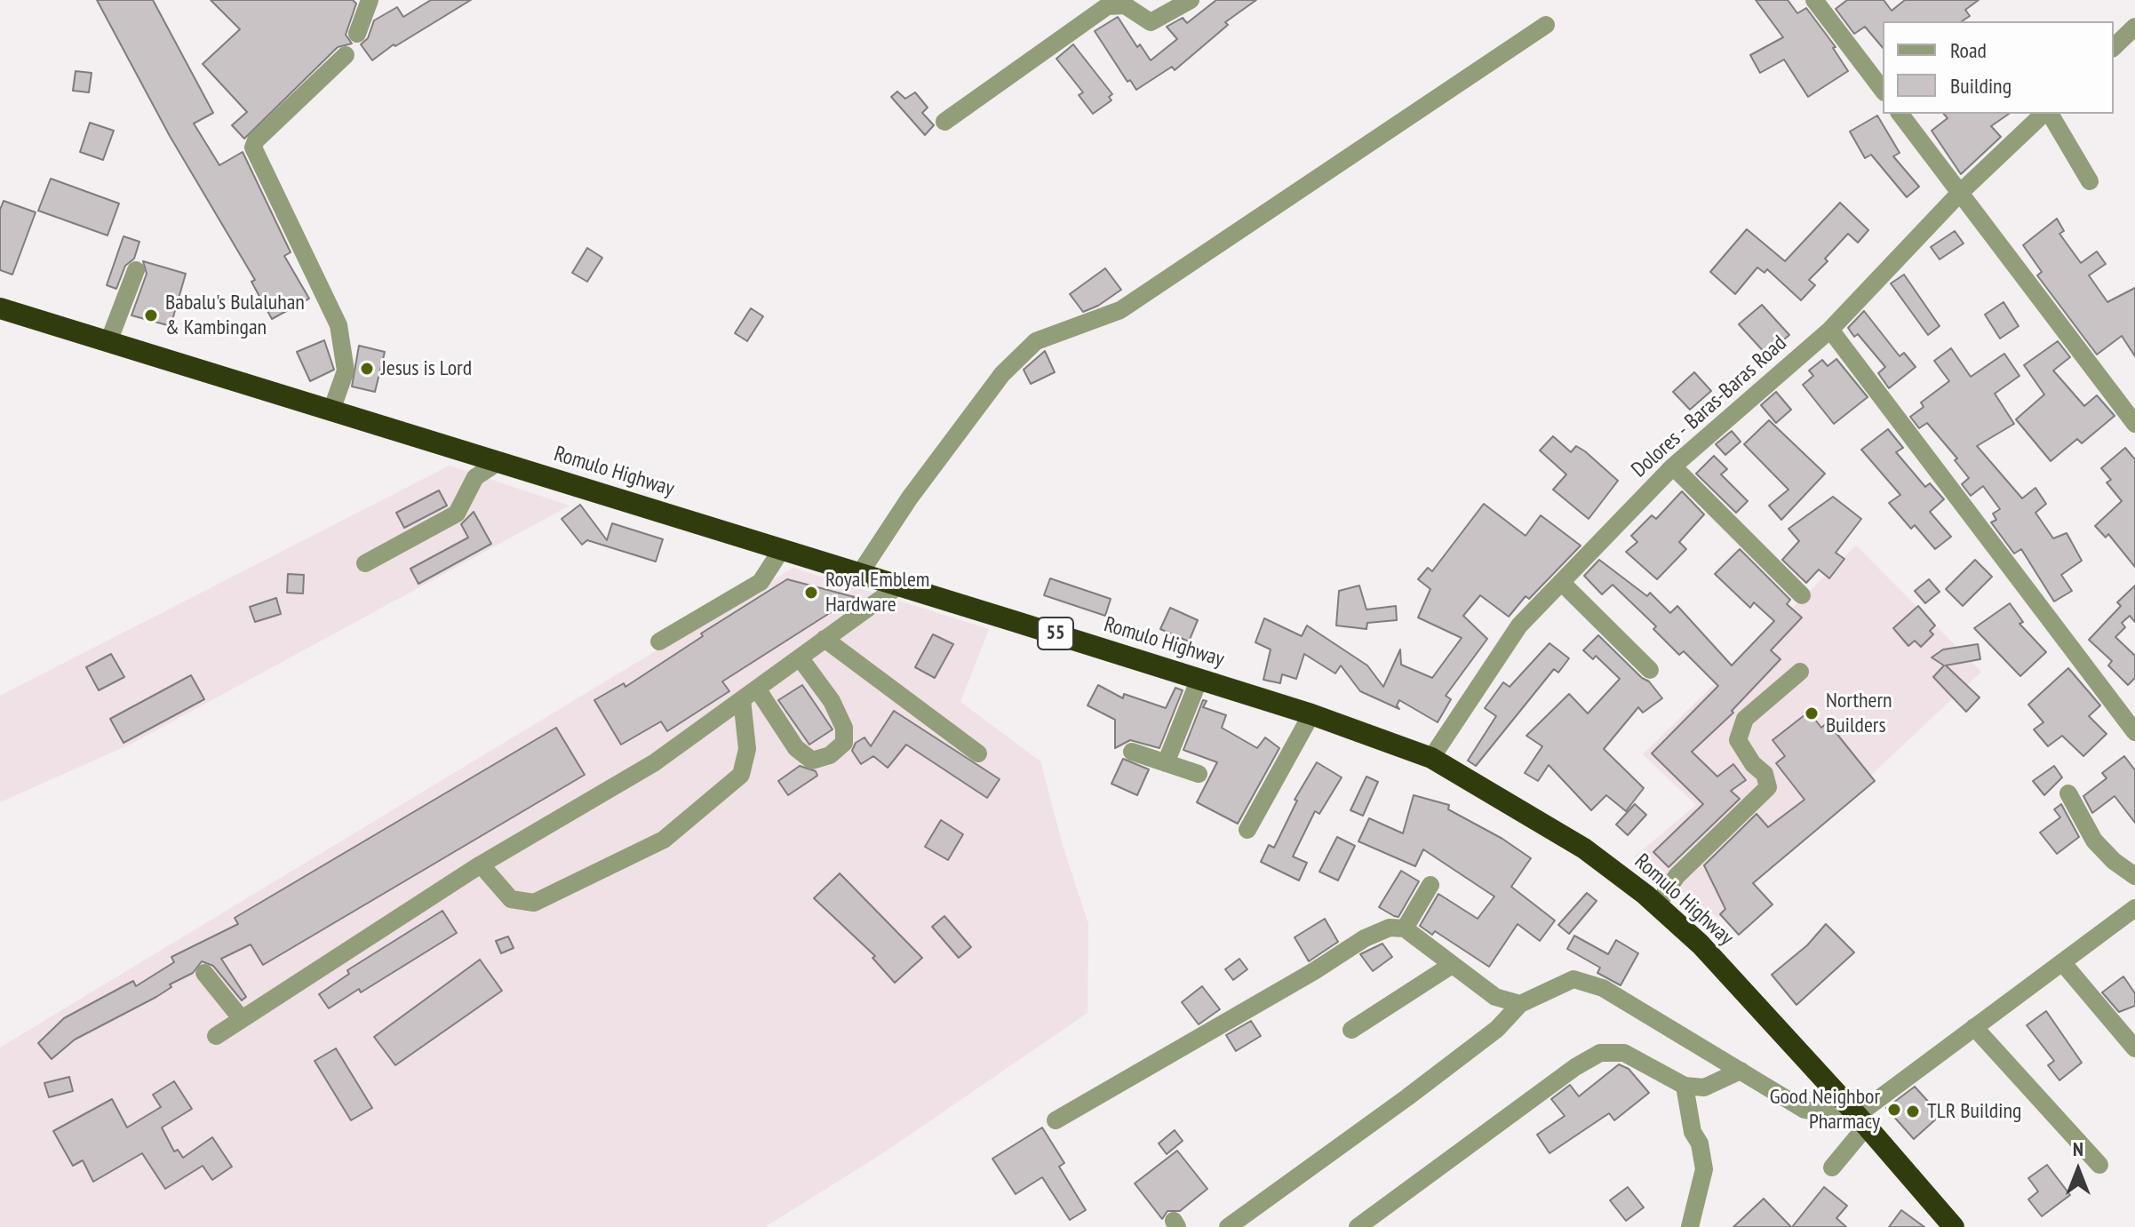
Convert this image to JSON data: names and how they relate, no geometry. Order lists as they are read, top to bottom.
{
  "streets": {
    "highway": ["Romulo Highway", "55"],
    "street": ["Dolores - Baras-Baras Road"]
  },
  "crossings": [
    ["Dolores - Baras-Baras Road", "Romulo Highway"]
  ],
  "places": [
    "Babalu's Bulaluhan & Kambingan",
    "Jesus is Lord",
    "Royal Emblem Hardware",
    "Northern Builders",
    "Good Neighbor Pharmacy",
    "TLR Building"
  ],
  "legend": ["Road", "Building"],
  "north": "top"
}
